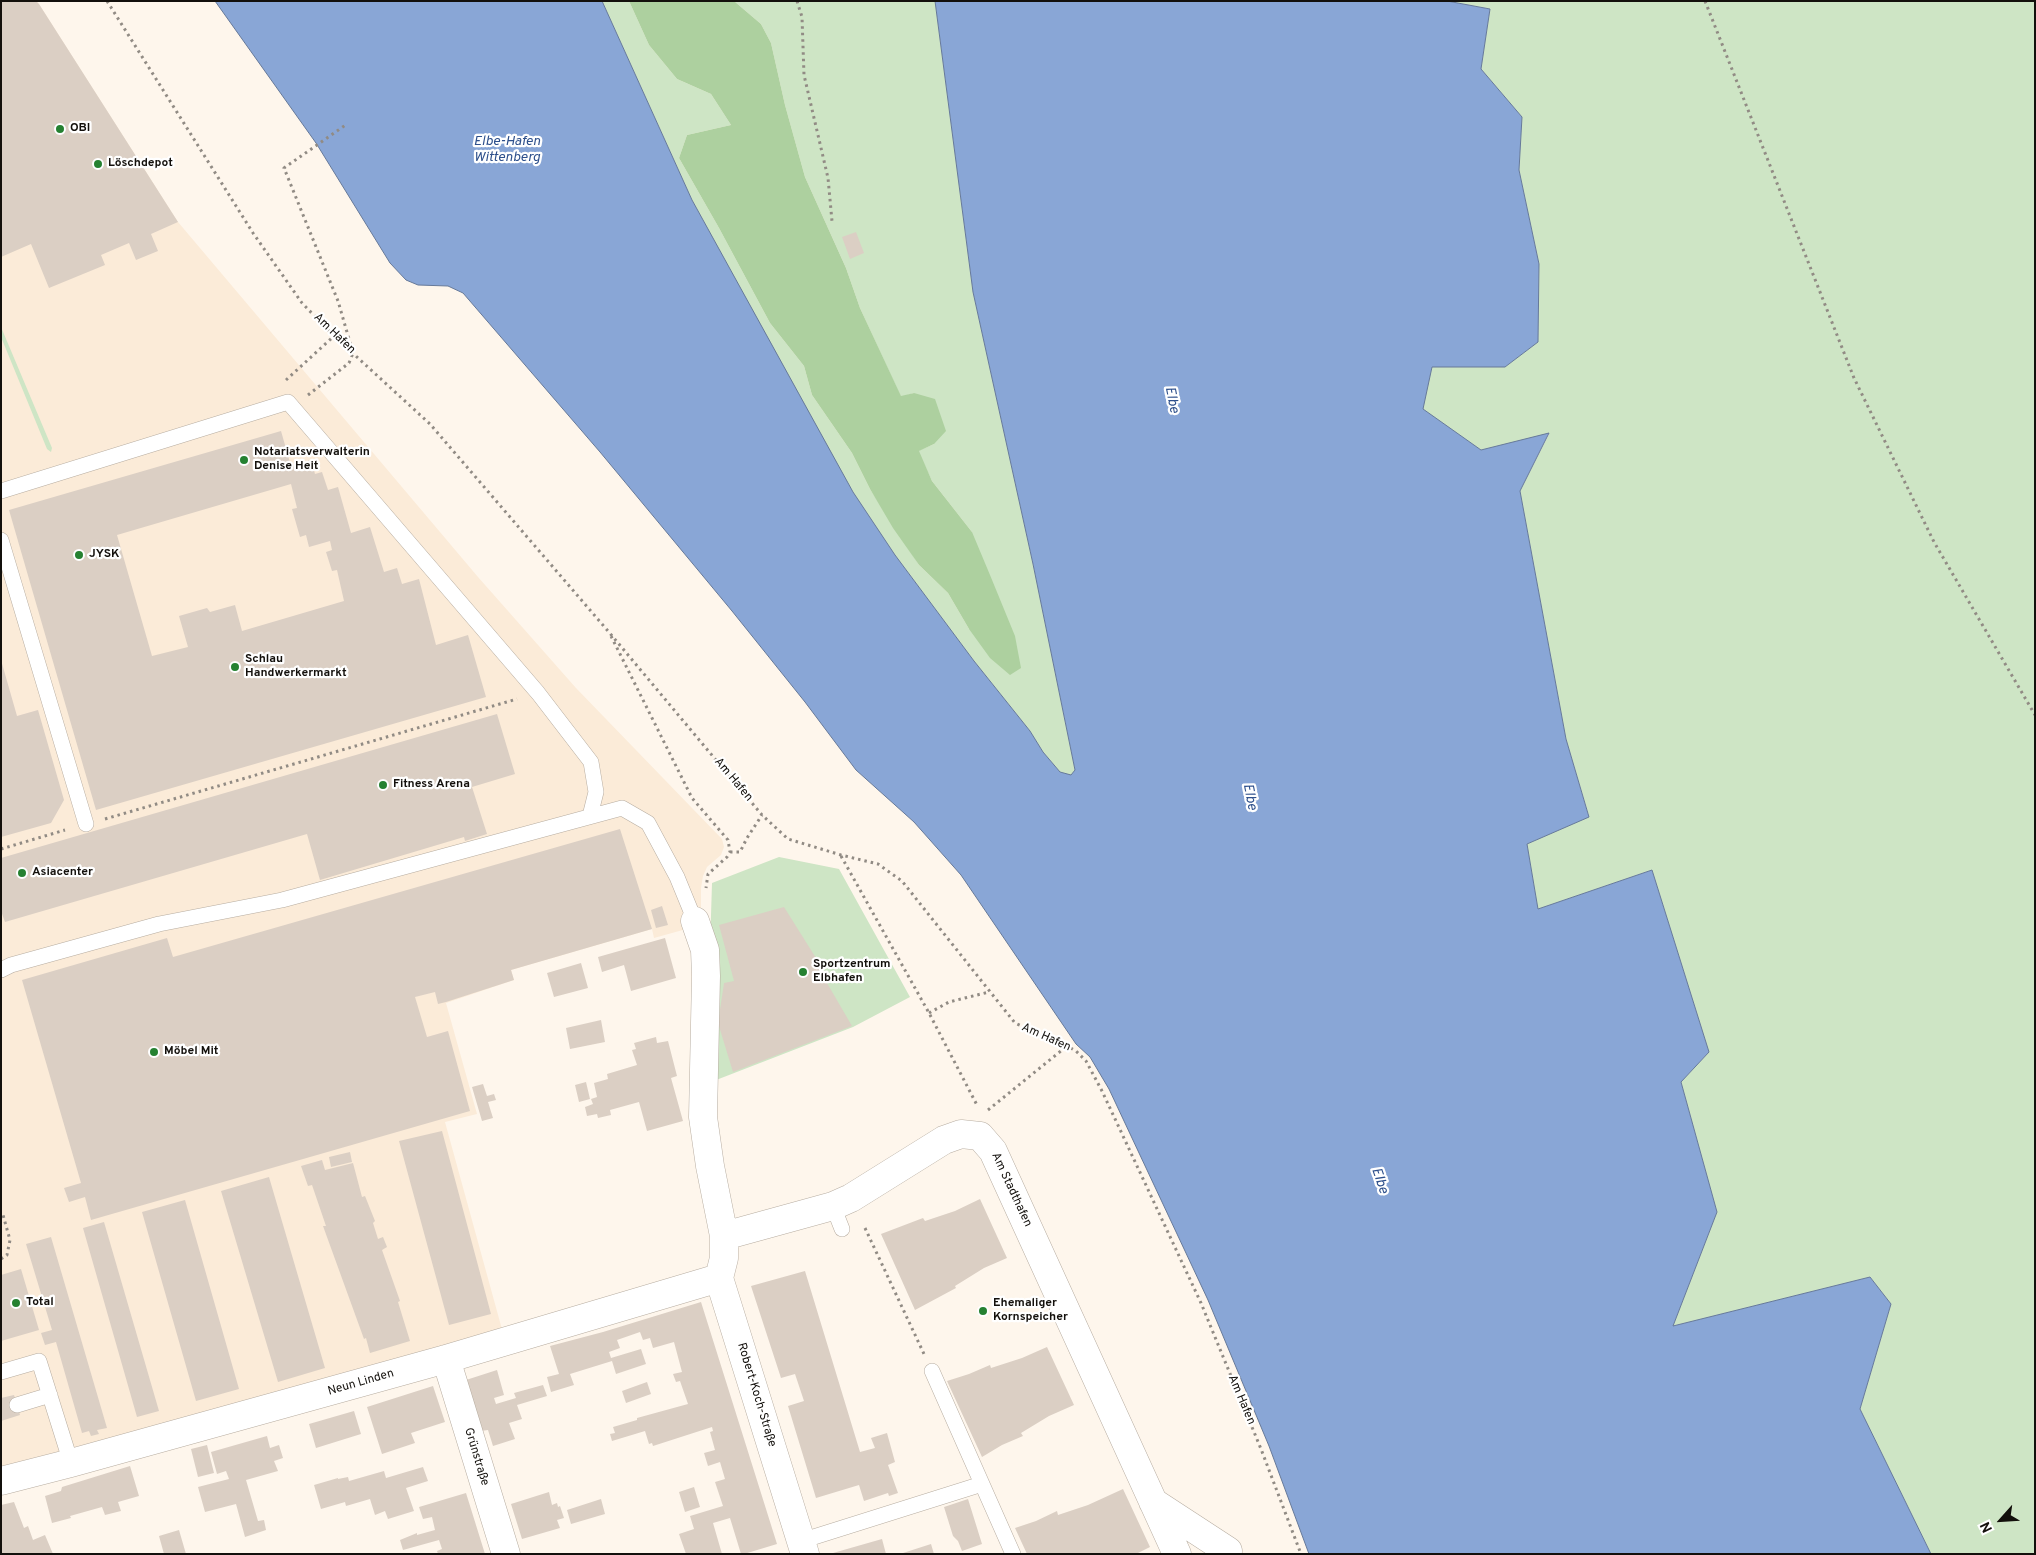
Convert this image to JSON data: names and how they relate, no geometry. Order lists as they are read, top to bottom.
{
  "streets": {
    "street": [
      "Am Stadthafen",
      "Neun Linden",
      "Robert-Koch-Straße",
      "Grünstraße"
    ],
    "path": ["Am Hafen"]
  },
  "crossings": [
    ["Am Stadthafen", "Robert-Koch-Straße"],
    ["Neun Linden", "Robert-Koch-Straße"],
    ["Neun Linden", "Grünstraße"]
  ],
  "water": ["Elbe-Hafen Wittenberg", "Elbe"],
  "places": [
    "OBI",
    "Löschdepot",
    "Notariatsverwalterin Denise Heit",
    "JYSK",
    "Schlau Handwerkermarkt",
    "Fitness Arena",
    "Asiacenter",
    "Sportzentrum Elbhafen",
    "Möbel Mit",
    "Total",
    "Ehemaliger Kornspeicher"
  ],
  "north": "bottom left"
}
